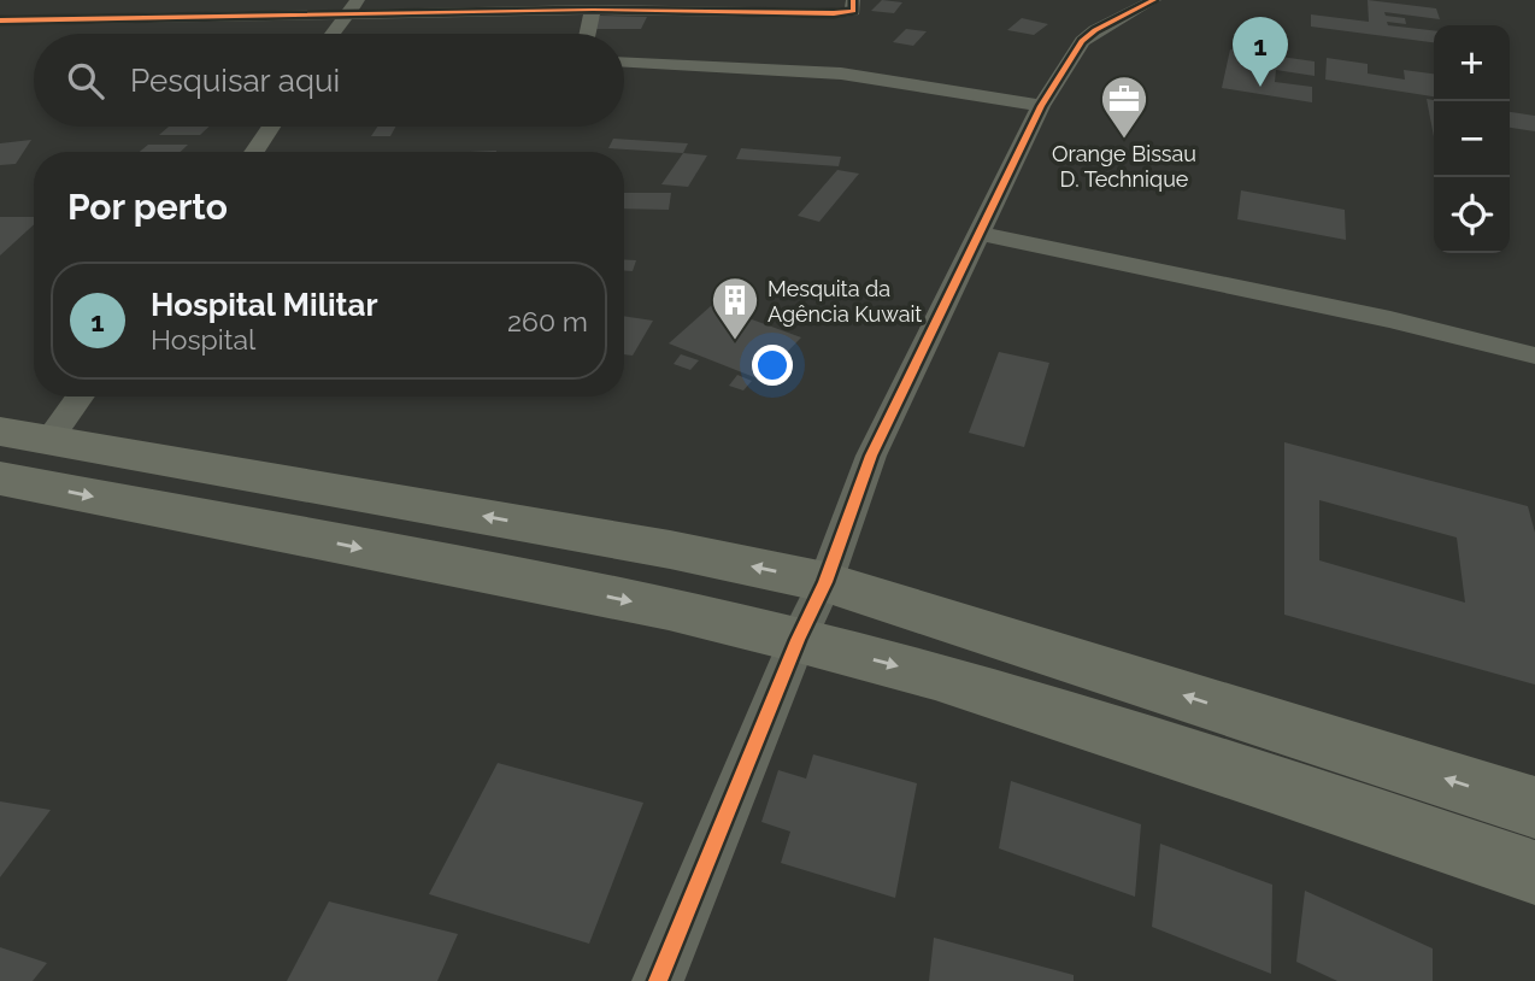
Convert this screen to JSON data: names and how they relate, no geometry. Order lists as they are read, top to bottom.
{
  "places": {
    "office": ["Orange Bissau D. Technique"],
    "building": ["Mesquita da Agência Kuwait"]
  },
  "page": {
    "pins": "1",
    "map_buttons": ["+", "−"],
    "search": "Pesquisar aqui",
    "heading": "Por perto",
    "list": [
      {
        "mark": "1",
        "name": "Hospital Militar",
        "note": "Hospital",
        "value": "260 m"
      }
    ]
  }
}
